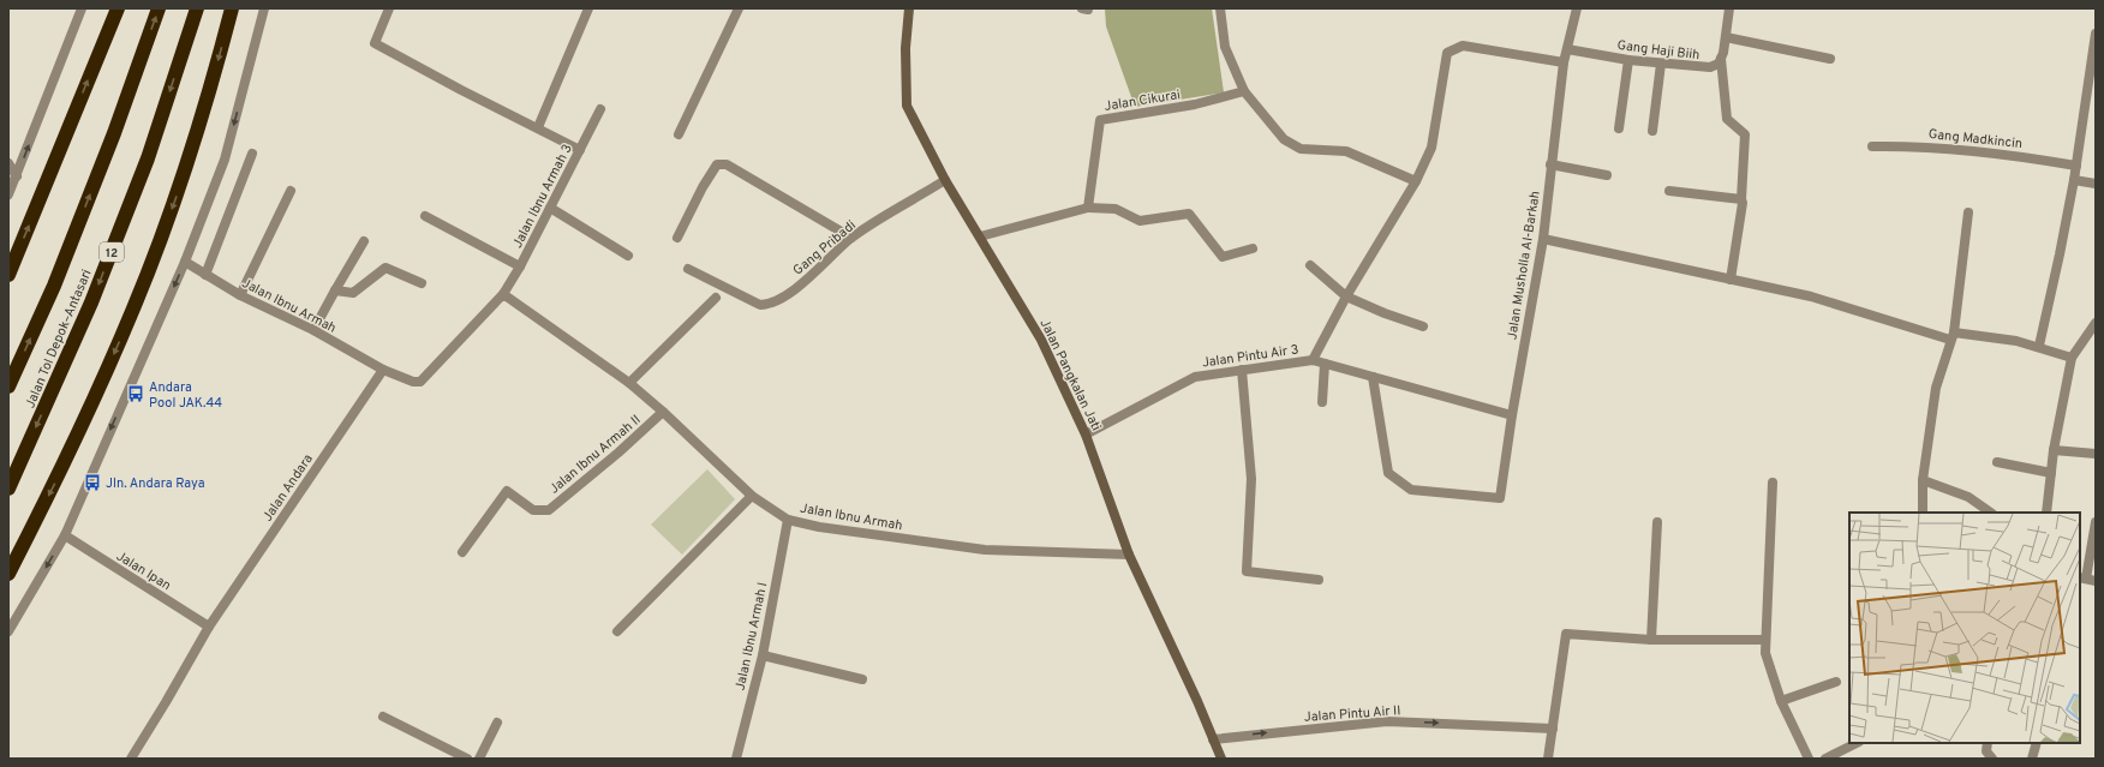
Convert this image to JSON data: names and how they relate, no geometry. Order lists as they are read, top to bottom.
{
  "streets": {
    "highway": ["12", "Jalan Tol Depok–Antasari"],
    "main road": ["Jalan Pangkalan Jati"],
    "street": [
      "Gang Haji Biih",
      "Jalan Cikurai",
      "Gang Madkincin",
      "Jalan Ibnu Armah 3",
      "Gang Pribadi",
      "Jalan Musholla Al-Barkah",
      "Jalan Ibnu Armah",
      "Jalan Pintu Air 3",
      "Jalan Ibnu Armah II",
      "Jalan Andara",
      "Jalan Ipan",
      "Jalan Ibnu Armah I",
      "Jalan Pintu Air II"
    ]
  },
  "crossings": [
    ["Gang Haji Biih", "Jalan Musholla Al-Barkah"],
    ["Jalan Ibnu Armah 3", "Jalan Ibnu Armah"],
    ["Gang Pribadi", "Jalan Pangkalan Jati"],
    ["Jalan Musholla Al-Barkah", "Jalan Pintu Air 3"],
    ["Jalan Ibnu Armah", "Jalan Pangkalan Jati"],
    ["Jalan Ibnu Armah", "Jalan Ibnu Armah II"],
    ["Jalan Ibnu Armah", "Jalan Andara"],
    ["Jalan Ibnu Armah", "Jalan Ibnu Armah I"],
    ["Jalan Pintu Air 3", "Jalan Pangkalan Jati"],
    ["Jalan Pangkalan Jati", "Jalan Pintu Air II"],
    ["Jalan Andara", "Jalan Ipan"]
  ],
  "one_way": ["Jalan Pintu Air II"],
  "places": {
    "bus stop": ["Andara Pool JAK.44", "Jln. Andara Raya"]
  }
}
